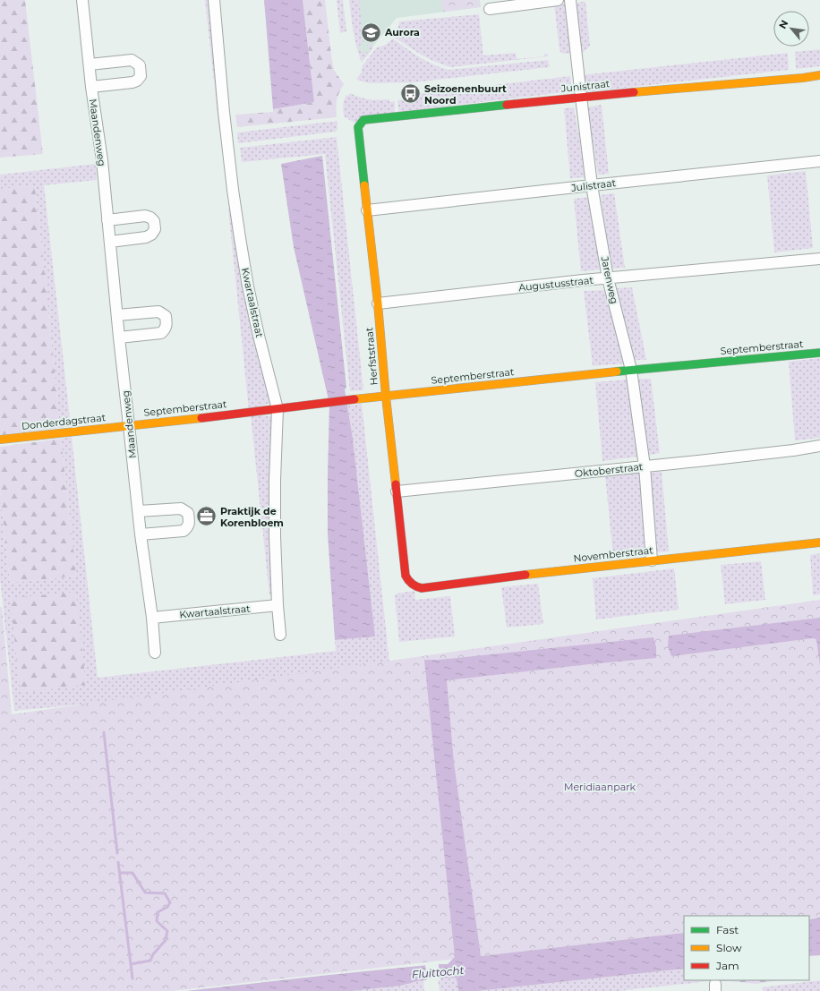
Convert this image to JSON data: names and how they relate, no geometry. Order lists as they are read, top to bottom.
{
  "streets": {
    "street": [
      "Junistraat",
      "Maandenweg",
      "Julistraat",
      "Jarenweg",
      "Augustusstraat",
      "Kwartaalstraat",
      "Septemberstraat",
      "Herfststraat",
      "Donderdagstraat",
      "Oktoberstraat",
      "Novemberstraat"
    ]
  },
  "crossings": [
    ["Junistraat", "Jarenweg"],
    ["Junistraat", "Herfststraat"],
    ["Maandenweg", "Kwartaalstraat"],
    ["Maandenweg", "Septemberstraat"],
    ["Maandenweg", "Donderdagstraat"],
    ["Julistraat", "Jarenweg"],
    ["Julistraat", "Herfststraat"],
    ["Jarenweg", "Augustusstraat"],
    ["Jarenweg", "Septemberstraat"],
    ["Jarenweg", "Oktoberstraat"],
    ["Jarenweg", "Novemberstraat"],
    ["Augustusstraat", "Herfststraat"],
    ["Kwartaalstraat", "Septemberstraat"],
    ["Septemberstraat", "Herfststraat"],
    ["Septemberstraat", "Donderdagstraat"],
    ["Herfststraat", "Oktoberstraat"],
    ["Herfststraat", "Novemberstraat"]
  ],
  "water": ["Fluittocht"],
  "parks": ["Meridiaanpark"],
  "places": {
    "school or university": ["Aurora"],
    "bus stop": ["Seizoenenbuurt Noord"],
    "office": ["Praktijk de Korenbloem"]
  },
  "legend": ["Fast", "Slow", "Jam"],
  "north": "top left"
}
